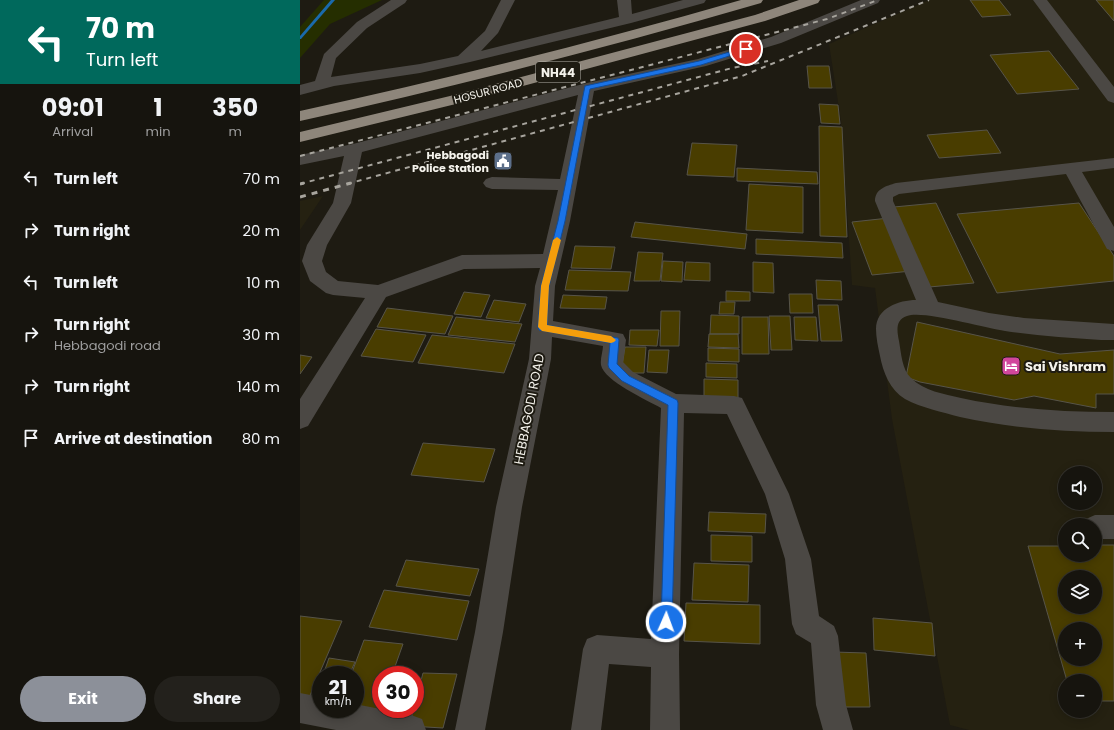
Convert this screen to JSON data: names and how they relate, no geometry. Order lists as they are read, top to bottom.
{
  "streets": {
    "highway": ["NH44", "HOSUR ROAD"],
    "street": ["HEBBAGODI ROAD"]
  },
  "places": {
    "public building": ["Hebbagodi Police Station"],
    "hotel": ["Sai Vishram"]
  },
  "page": {
    "turn": ["70 m", "Turn left"],
    "eta": [
      "09:01",
      "Arrival",
      "1",
      "min",
      "350",
      "m"
    ],
    "list": [
      {
        "name": "Turn left",
        "value": "70 m"
      },
      {
        "name": "Turn right",
        "value": "20 m"
      },
      {
        "name": "Turn left",
        "value": "10 m"
      },
      {
        "name": "Turn right",
        "note": "Hebbagodi road",
        "value": "30 m"
      },
      {
        "name": "Turn right",
        "value": "140 m"
      },
      {
        "name": "Arrive at destination",
        "value": "80 m"
      }
    ],
    "map_buttons": ["+", "−"],
    "speed": "21 km/h",
    "limit": "30",
    "buttons": ["Exit", "Share"]
  }
}
